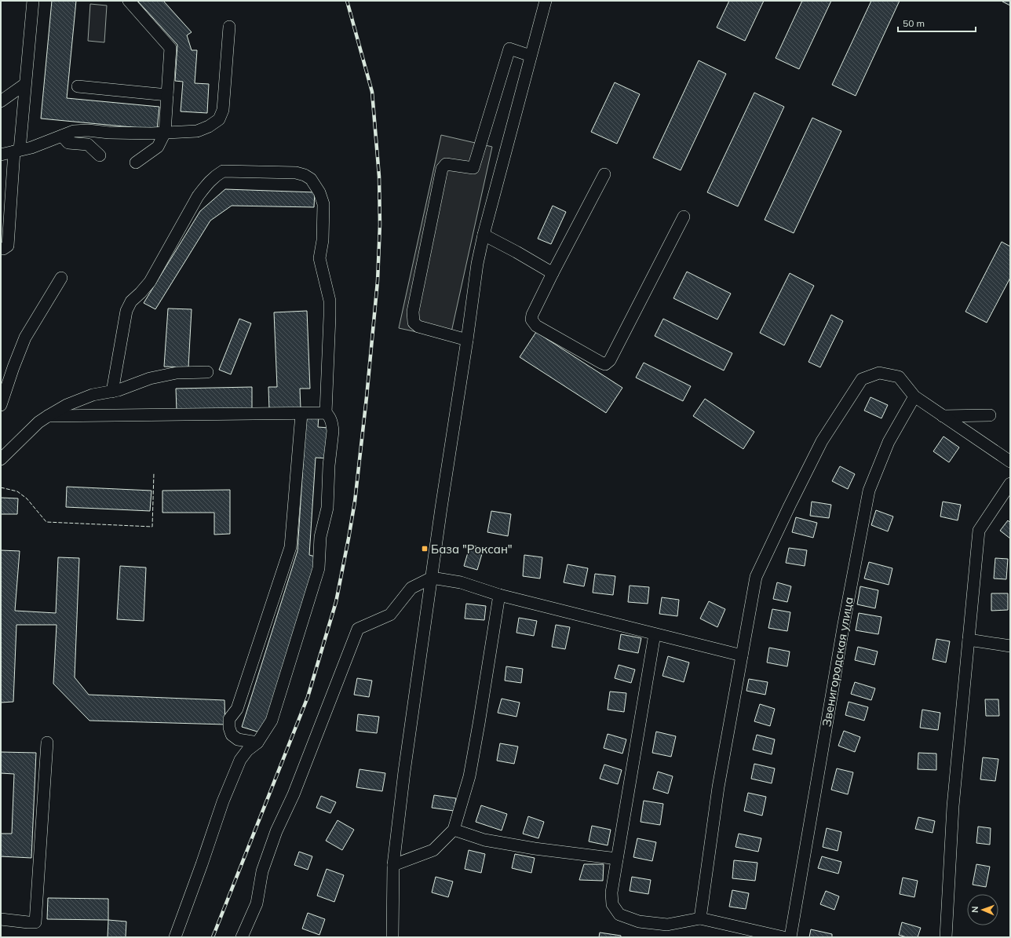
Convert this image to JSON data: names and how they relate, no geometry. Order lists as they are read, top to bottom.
{
  "streets": {
    "street": ["Звенигородская улица"]
  },
  "places": {
    "transit": ["База \"Роксан\""]
  },
  "scale_bar": "50 m",
  "north": "left"
}
